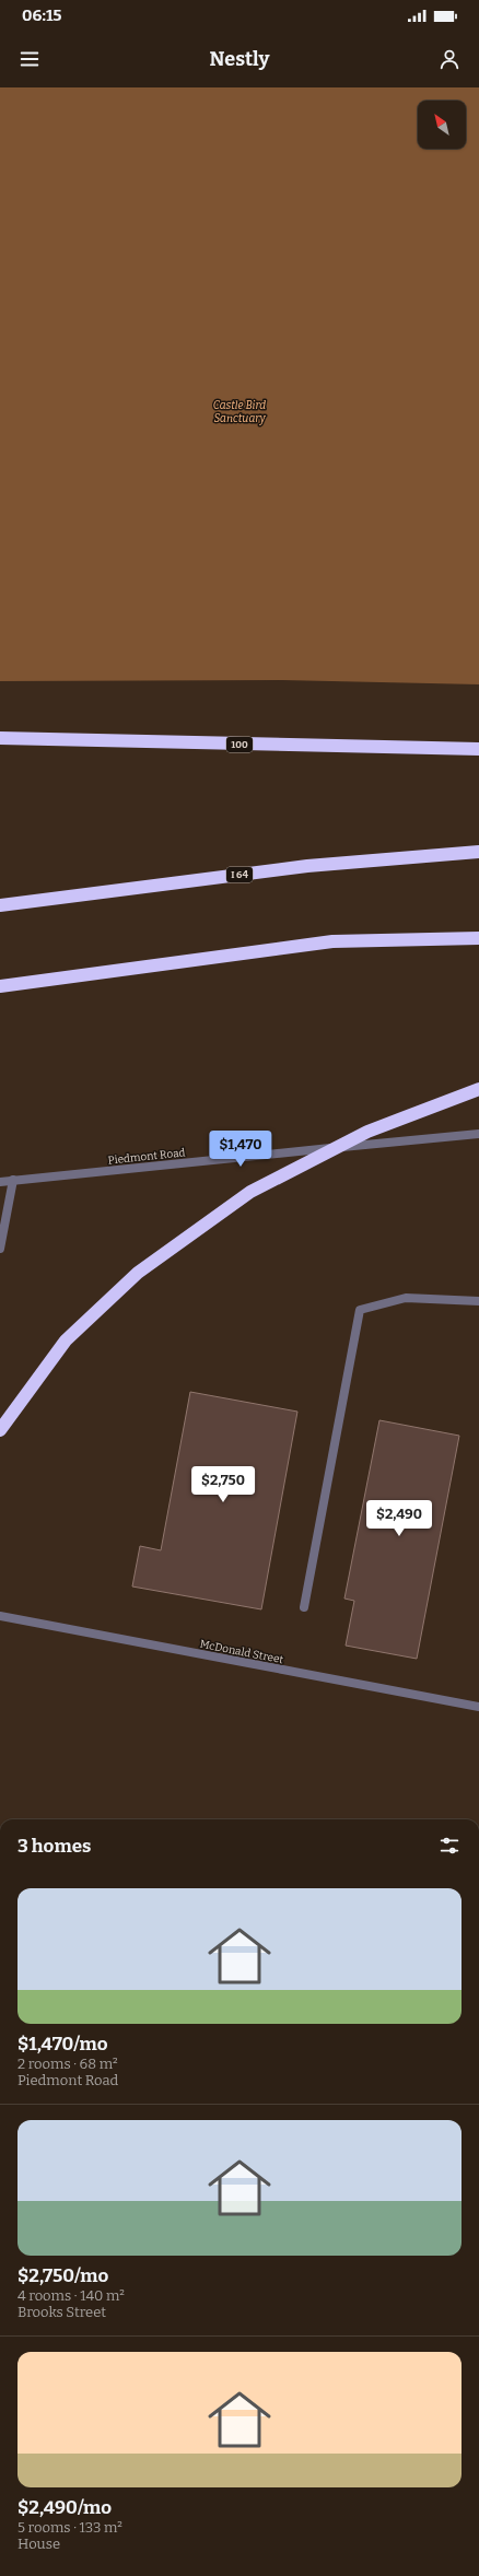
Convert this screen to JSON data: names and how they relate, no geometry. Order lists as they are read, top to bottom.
{
  "streets": {
    "highway": ["100", "I 64"],
    "street": ["Piedmont Road", "McDonald Street"]
  },
  "parks": ["Castle Bird Sanctuary"],
  "north": "top left",
  "page": {
    "status": "06:15",
    "header": "Nestly",
    "price": ["$1,470", "$2,750", "$2,490"],
    "heading": "3 homes",
    "list": [
      {
        "name": "$1,470/mo",
        "note": "2 rooms · 68 m² · Piedmont Road"
      },
      {
        "name": "$2,750/mo",
        "note": "4 rooms · 140 m² · Brooks Street"
      },
      {
        "name": "$2,490/mo",
        "note": "5 rooms · 133 m² · House"
      }
    ]
  }
}
